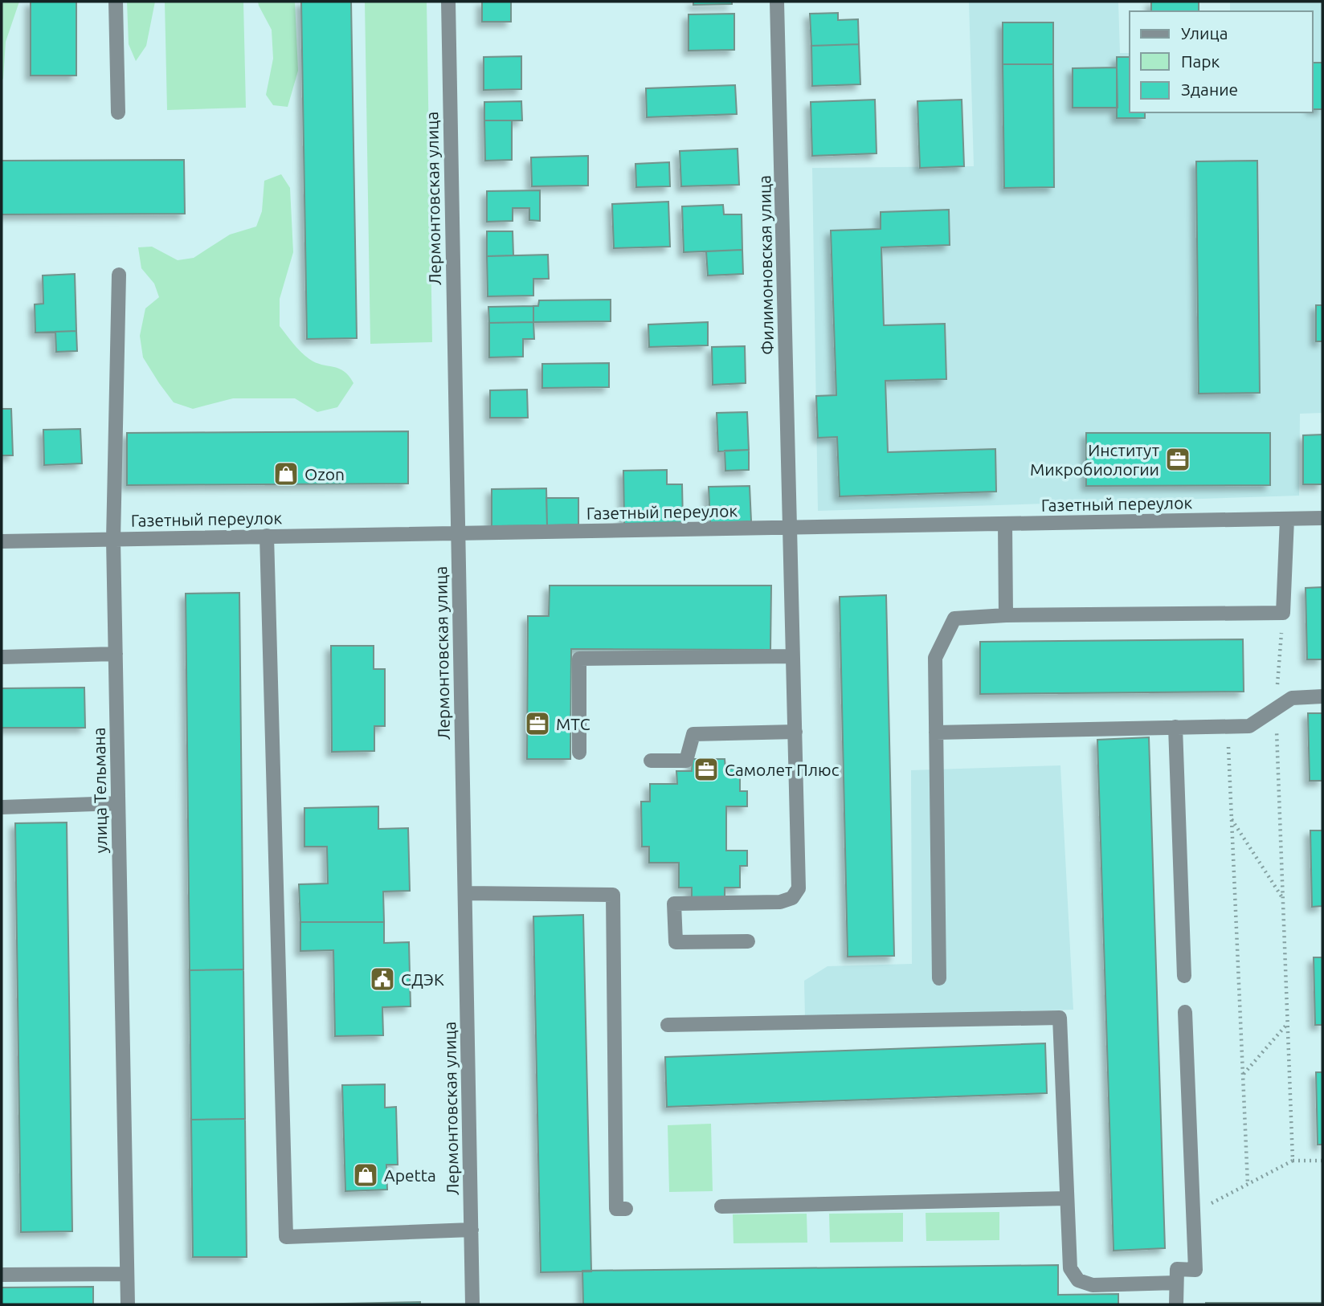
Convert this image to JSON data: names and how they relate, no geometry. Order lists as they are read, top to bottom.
{
  "streets": {
    "street": [
      "Лермонтовская улица",
      "Филимоновская улица",
      "Газетный переулок",
      "улица Тельмана"
    ]
  },
  "crossings": [
    ["Лермонтовская улица", "Газетный переулок"],
    ["Филимоновская улица", "Газетный переулок"],
    ["Газетный переулок", "улица Тельмана"]
  ],
  "places": {
    "office": ["Институт Микробиологии", "МТС", "Самолет Плюс"],
    "shop": ["Ozon", "Apetta"],
    "public building": ["СДЭК"]
  },
  "legend": ["Улица", "Парк", "Здание"]
}
